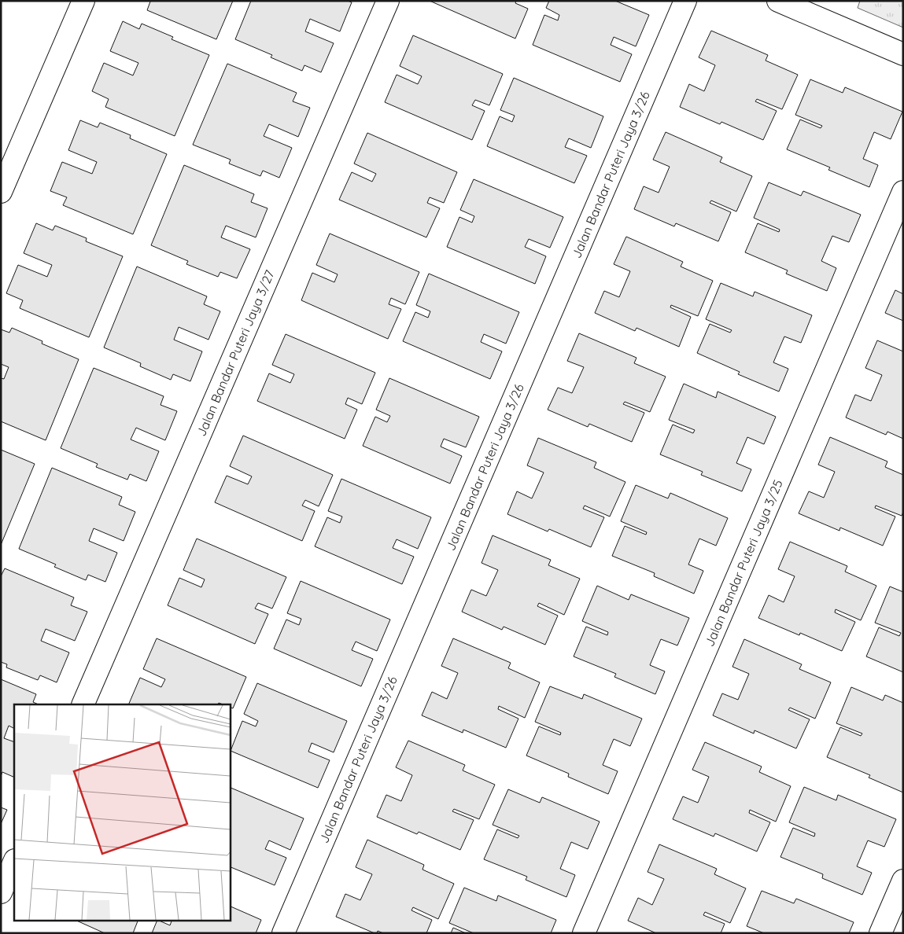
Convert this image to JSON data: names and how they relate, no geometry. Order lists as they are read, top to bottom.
{
  "streets": {
    "street": ["Jalan Bandar Puteri Jaya 3/26", "Jalan Bandar Puteri Jaya 3/27", "Jalan Bandar Puteri Jaya 3/25"]
  }
}
